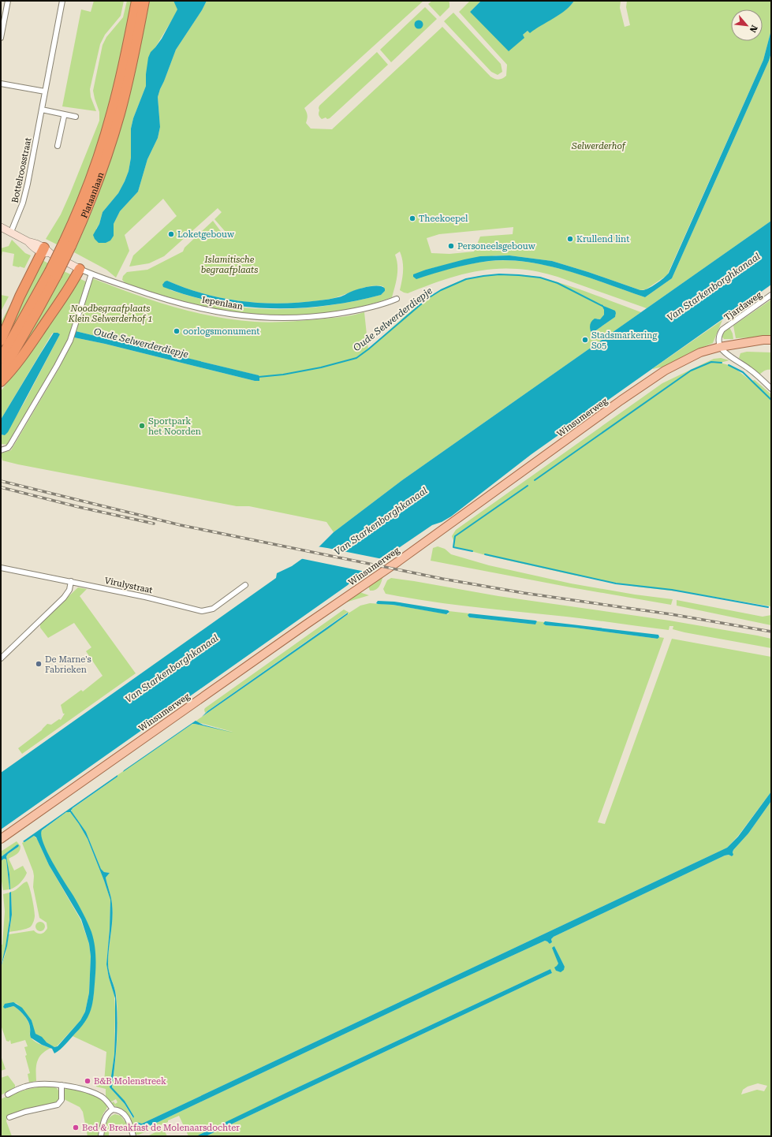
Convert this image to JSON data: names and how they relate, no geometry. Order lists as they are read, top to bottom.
{
  "streets": {
    "highway": ["Plataanlaan"],
    "main road": ["Winsumerweg"],
    "street": [
      "Bottelroosstraat",
      "Iepenlaan",
      "Tjardaweg",
      "Virulystraat"
    ]
  },
  "crossings": [
    ["Bottelroosstraat", "Iepenlaan"],
    ["Tjardaweg", "Winsumerweg"]
  ],
  "water": ["Van Starkenborghkanaal", "Oude Selwerderdiepje"],
  "parks": ["Selwerderhof", "Islamitische begraafplaats", "Noodbegraafplaats Klein Selwerderhof 1"],
  "places": [
    "Theekoepel",
    "Loketgebouw",
    "Krullend lint",
    "Personeelsgebouw",
    "oorlogsmonument",
    "Stadsmarkering S05",
    "Sportpark het Noorden",
    "De Marne's Fabrieken",
    "B&B Molenstreek",
    "Bed & Breakfast de Molenaarsdochter"
  ],
  "north": "bottom right"
}
